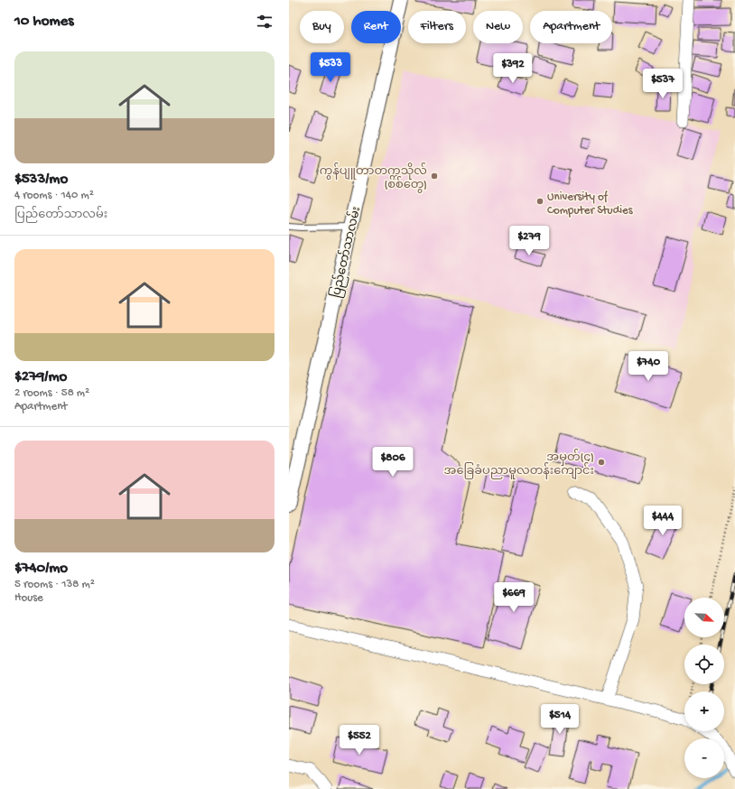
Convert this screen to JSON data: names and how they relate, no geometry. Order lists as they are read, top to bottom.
{
  "streets": {
    "street": ["ပြည်တော်သာလမ်း"]
  },
  "places": ["ကွန်ပျူတာတက္ကသိုလ် (စစ်တွေ)", "University of Computer Studies", "အမှတ်(၄) အခြေခံပညာမူလတန်းကျောင်း"],
  "north": "bottom right",
  "page": {
    "heading": "10 homes",
    "chip": [
      "Buy",
      "Rent",
      "Filters",
      "New",
      "Apartment"
    ],
    "list": [
      {
        "name": "$533/mo",
        "note": "4 rooms · 140 m² · ပြည်တော်သာလမ်း"
      },
      {
        "name": "$279/mo",
        "note": "2 rooms · 58 m² · Apartment"
      },
      {
        "name": "$740/mo",
        "note": "5 rooms · 138 m² · House"
      }
    ],
    "price": [
      "$533",
      "$392",
      "$537",
      "$279",
      "$740",
      "$806",
      "$444",
      "$669",
      "$514",
      "$552"
    ],
    "map_buttons": ["+", "−"]
  }
}
